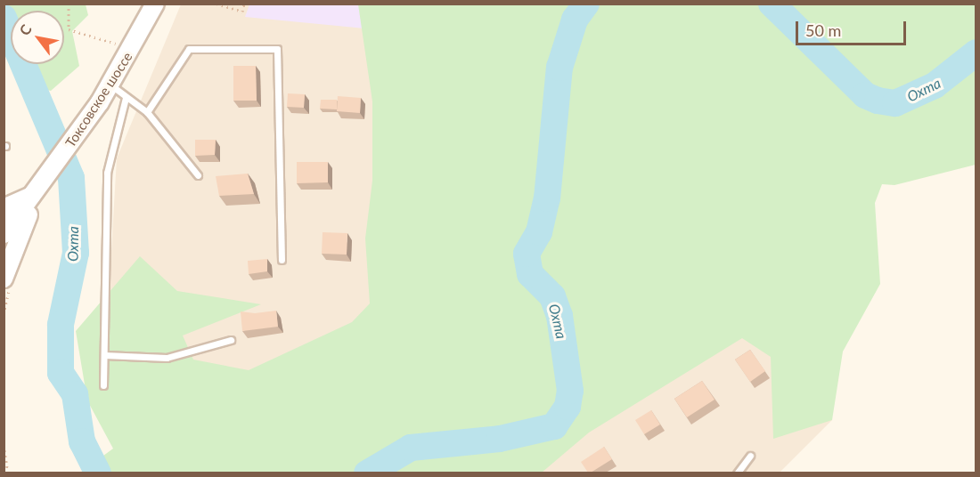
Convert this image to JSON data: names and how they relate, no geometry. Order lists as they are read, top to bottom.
{
  "streets": {
    "main road": ["Токсовское шоссе"]
  },
  "water": ["Охта"],
  "scale_bar": "50 m",
  "north": "top left"
}
